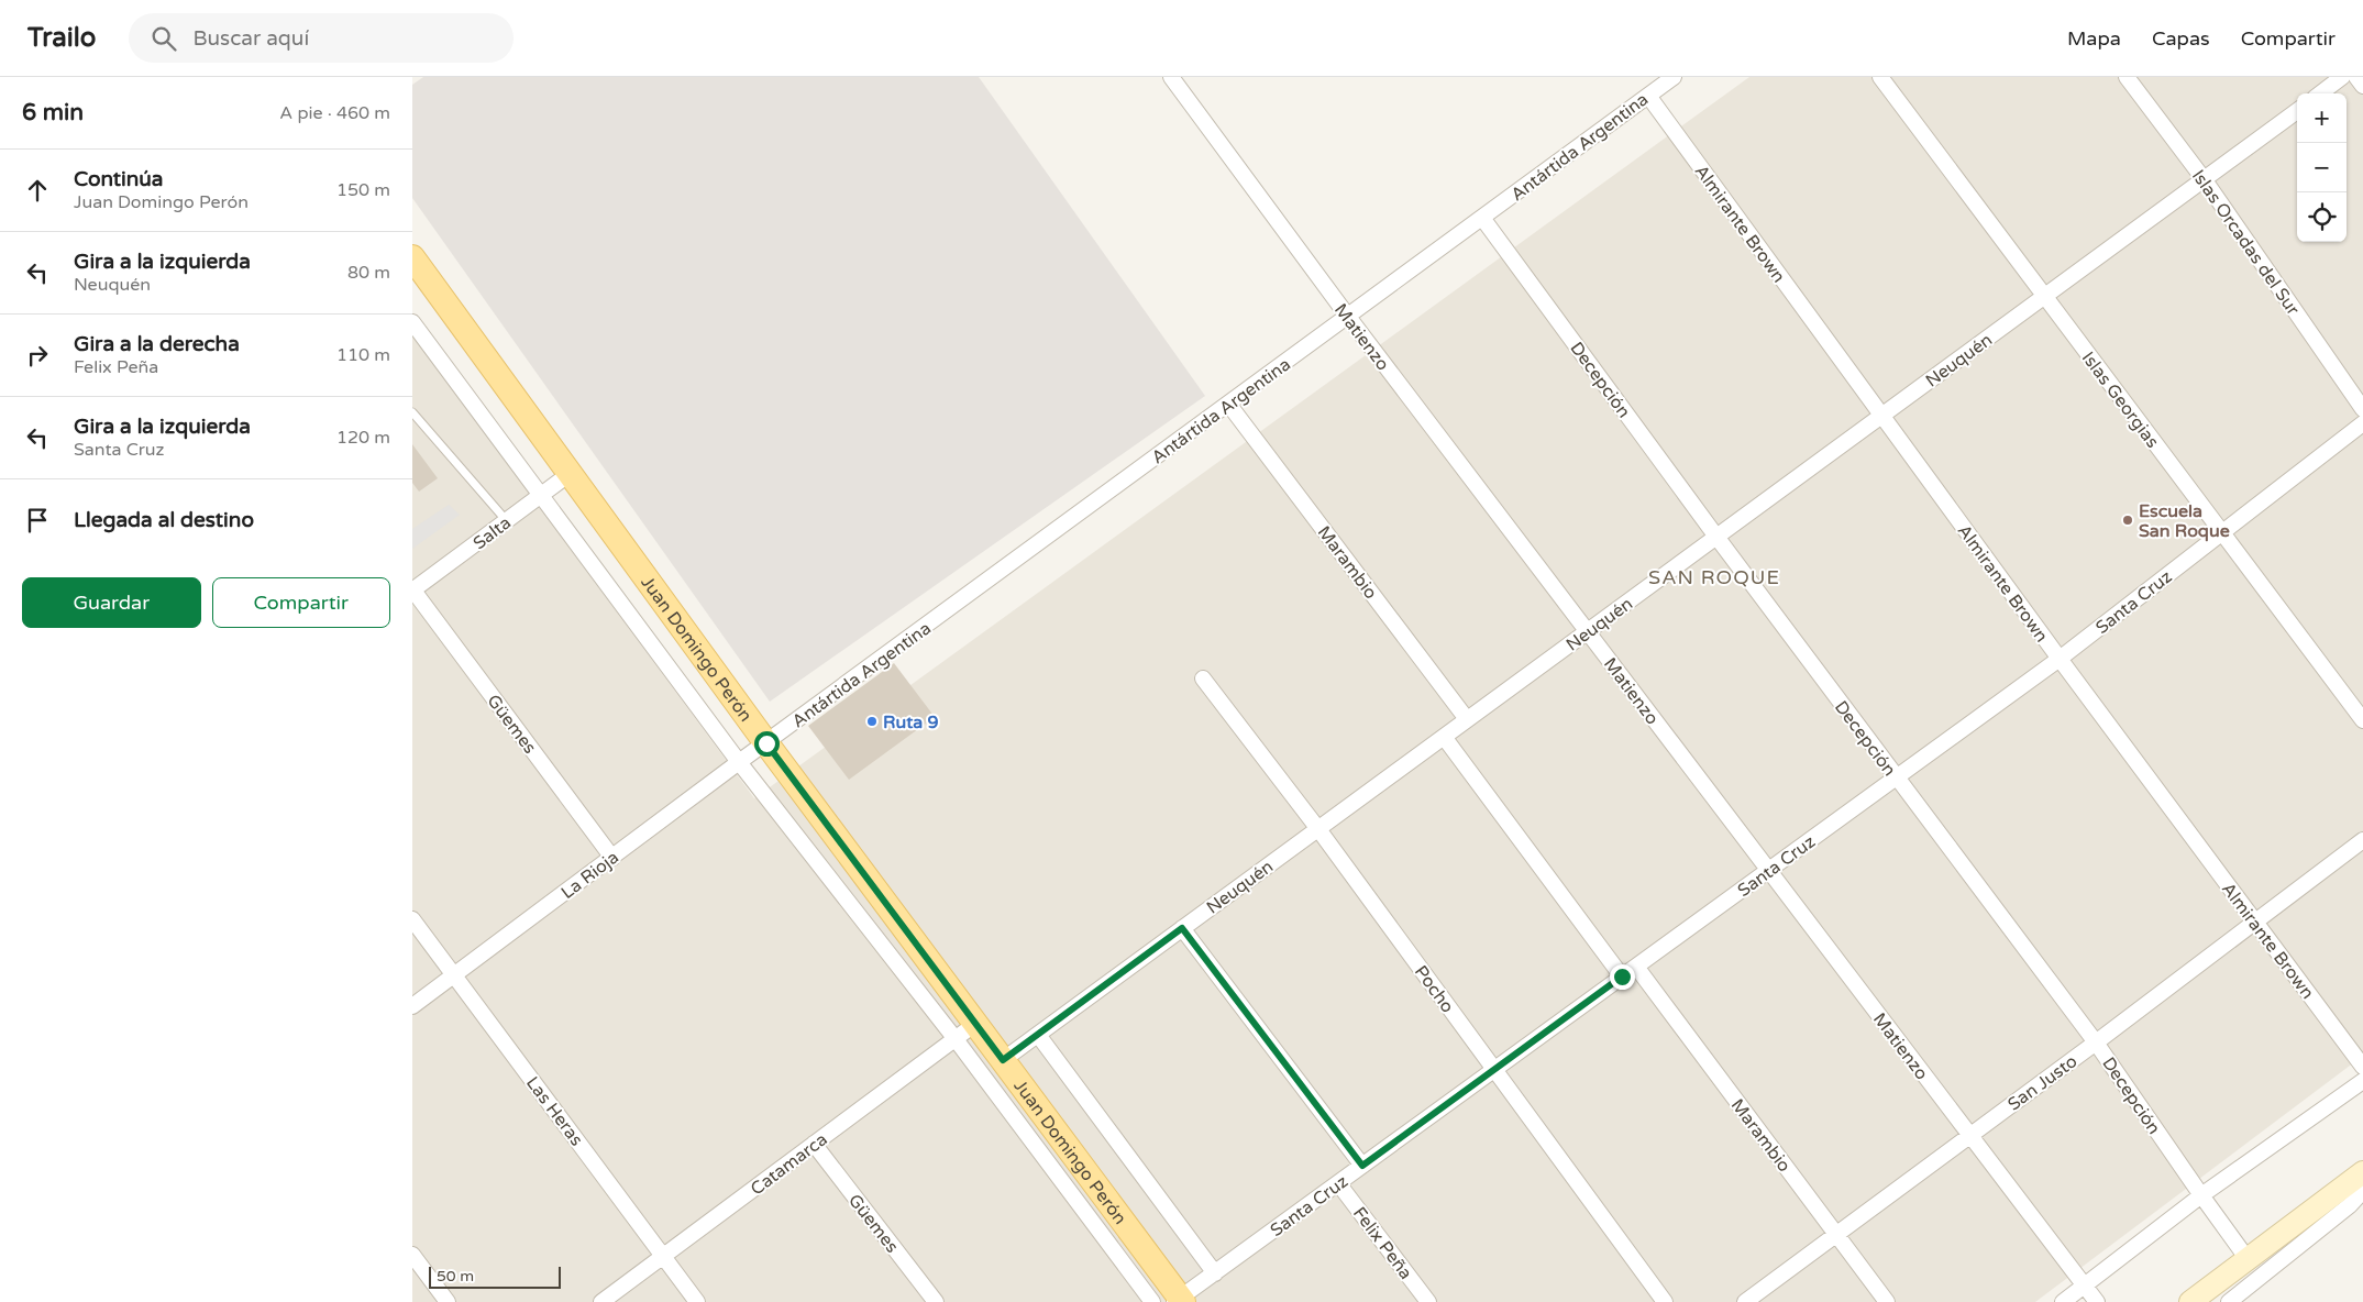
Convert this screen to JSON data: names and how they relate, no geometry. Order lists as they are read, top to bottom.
{
  "streets": {
    "main road": ["Juan Domingo Perón"],
    "street": [
      "Antártida Argentina",
      "Almirante Brown",
      "Islas Orcadas del Sur",
      "Matienzo",
      "Neuquén",
      "Decepción",
      "Islas Georgias",
      "Salta",
      "Marambio",
      "Santa Cruz",
      "Güemes",
      "La Rioja",
      "Pocho",
      "San Justo",
      "Las Heras",
      "Catamarca",
      "Felix Peña"
    ]
  },
  "crossings": [
    ["Antártida Argentina", "Almirante Brown"],
    ["Antártida Argentina", "Matienzo"],
    ["Antártida Argentina", "Decepción"],
    ["Antártida Argentina", "Marambio"],
    ["Antártida Argentina", "Juan Domingo Perón"],
    ["Antártida Argentina", "La Rioja"],
    ["Almirante Brown", "Neuquén"],
    ["Almirante Brown", "Santa Cruz"],
    ["Almirante Brown", "San Justo"],
    ["Islas Orcadas del Sur", "Neuquén"],
    ["Matienzo", "Neuquén"],
    ["Matienzo", "Santa Cruz"],
    ["Matienzo", "San Justo"],
    ["Neuquén", "Decepción"],
    ["Neuquén", "Islas Georgias"],
    ["Neuquén", "Marambio"],
    ["Neuquén", "Juan Domingo Perón"],
    ["Neuquén", "Pocho"],
    ["Decepción", "Santa Cruz"],
    ["Decepción", "San Justo"],
    ["Islas Georgias", "Santa Cruz"],
    ["Salta", "Juan Domingo Perón"],
    ["Salta", "Güemes"],
    ["Marambio", "Santa Cruz"],
    ["Marambio", "San Justo"],
    ["Santa Cruz", "Juan Domingo Perón"],
    ["Santa Cruz", "Pocho"],
    ["Santa Cruz", "Felix Peña"],
    ["Juan Domingo Perón", "La Rioja"],
    ["Juan Domingo Perón", "Catamarca"],
    ["Güemes", "La Rioja"],
    ["Güemes", "Catamarca"],
    ["La Rioja", "Las Heras"],
    ["Las Heras", "Catamarca"]
  ],
  "districts": ["SAN ROQUE"],
  "places": ["Escuela San Roque", "Ruta 9"],
  "scale_bar": "50 m",
  "page": {
    "header": "Trailo",
    "search": "Buscar aquí",
    "nav": ["Mapa", "Capas", "Compartir"],
    "heading": ["6 min", "A pie · 460 m"],
    "map_buttons": ["+", "−"],
    "list": [
      ["Continúa", "Juan Domingo Perón", "150 m"],
      ["Gira a la izquierda", "Neuquén", "80 m"],
      ["Gira a la derecha", "Felix Peña", "110 m"],
      ["Gira a la izquierda", "Santa Cruz", "120 m"],
      "Llegada al destino"
    ],
    "buttons": ["Guardar", "Compartir"],
    "scale": "50 m"
  }
}
